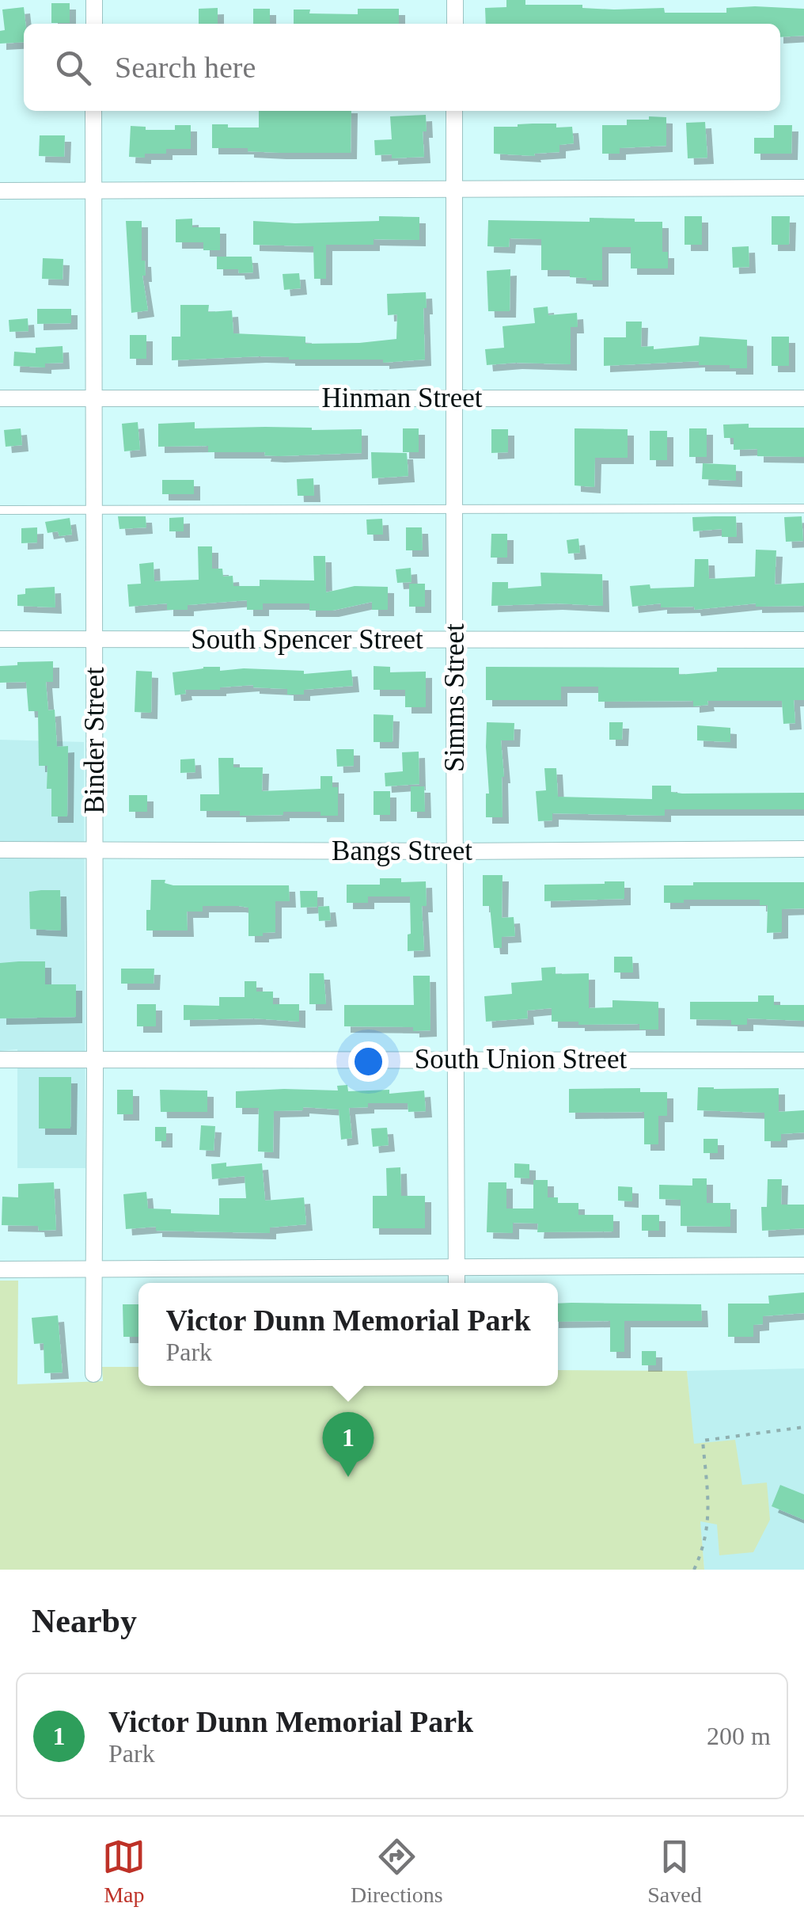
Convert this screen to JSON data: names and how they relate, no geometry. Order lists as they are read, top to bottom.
{
  "streets": {
    "street": [
      "Hinman Street",
      "South Spencer Street",
      "Simms Street",
      "Binder Street",
      "Bangs Street",
      "South Union Street"
    ]
  },
  "crossings": [
    ["Hinman Street", "Simms Street"],
    ["Hinman Street", "Binder Street"],
    ["South Spencer Street", "Simms Street"],
    ["South Spencer Street", "Binder Street"],
    ["Simms Street", "Bangs Street"],
    ["Simms Street", "South Union Street"],
    ["Binder Street", "Bangs Street"],
    ["Binder Street", "South Union Street"]
  ],
  "page": {
    "search": "Search here",
    "popup": ["Victor Dunn Memorial Park", "Park"],
    "pins": "1",
    "heading": "Nearby",
    "list": [
      {
        "mark": "1",
        "name": "Victor Dunn Memorial Park",
        "note": "Park",
        "value": "200 m"
      }
    ],
    "nav": ["Map", "Directions", "Saved"]
  }
}
